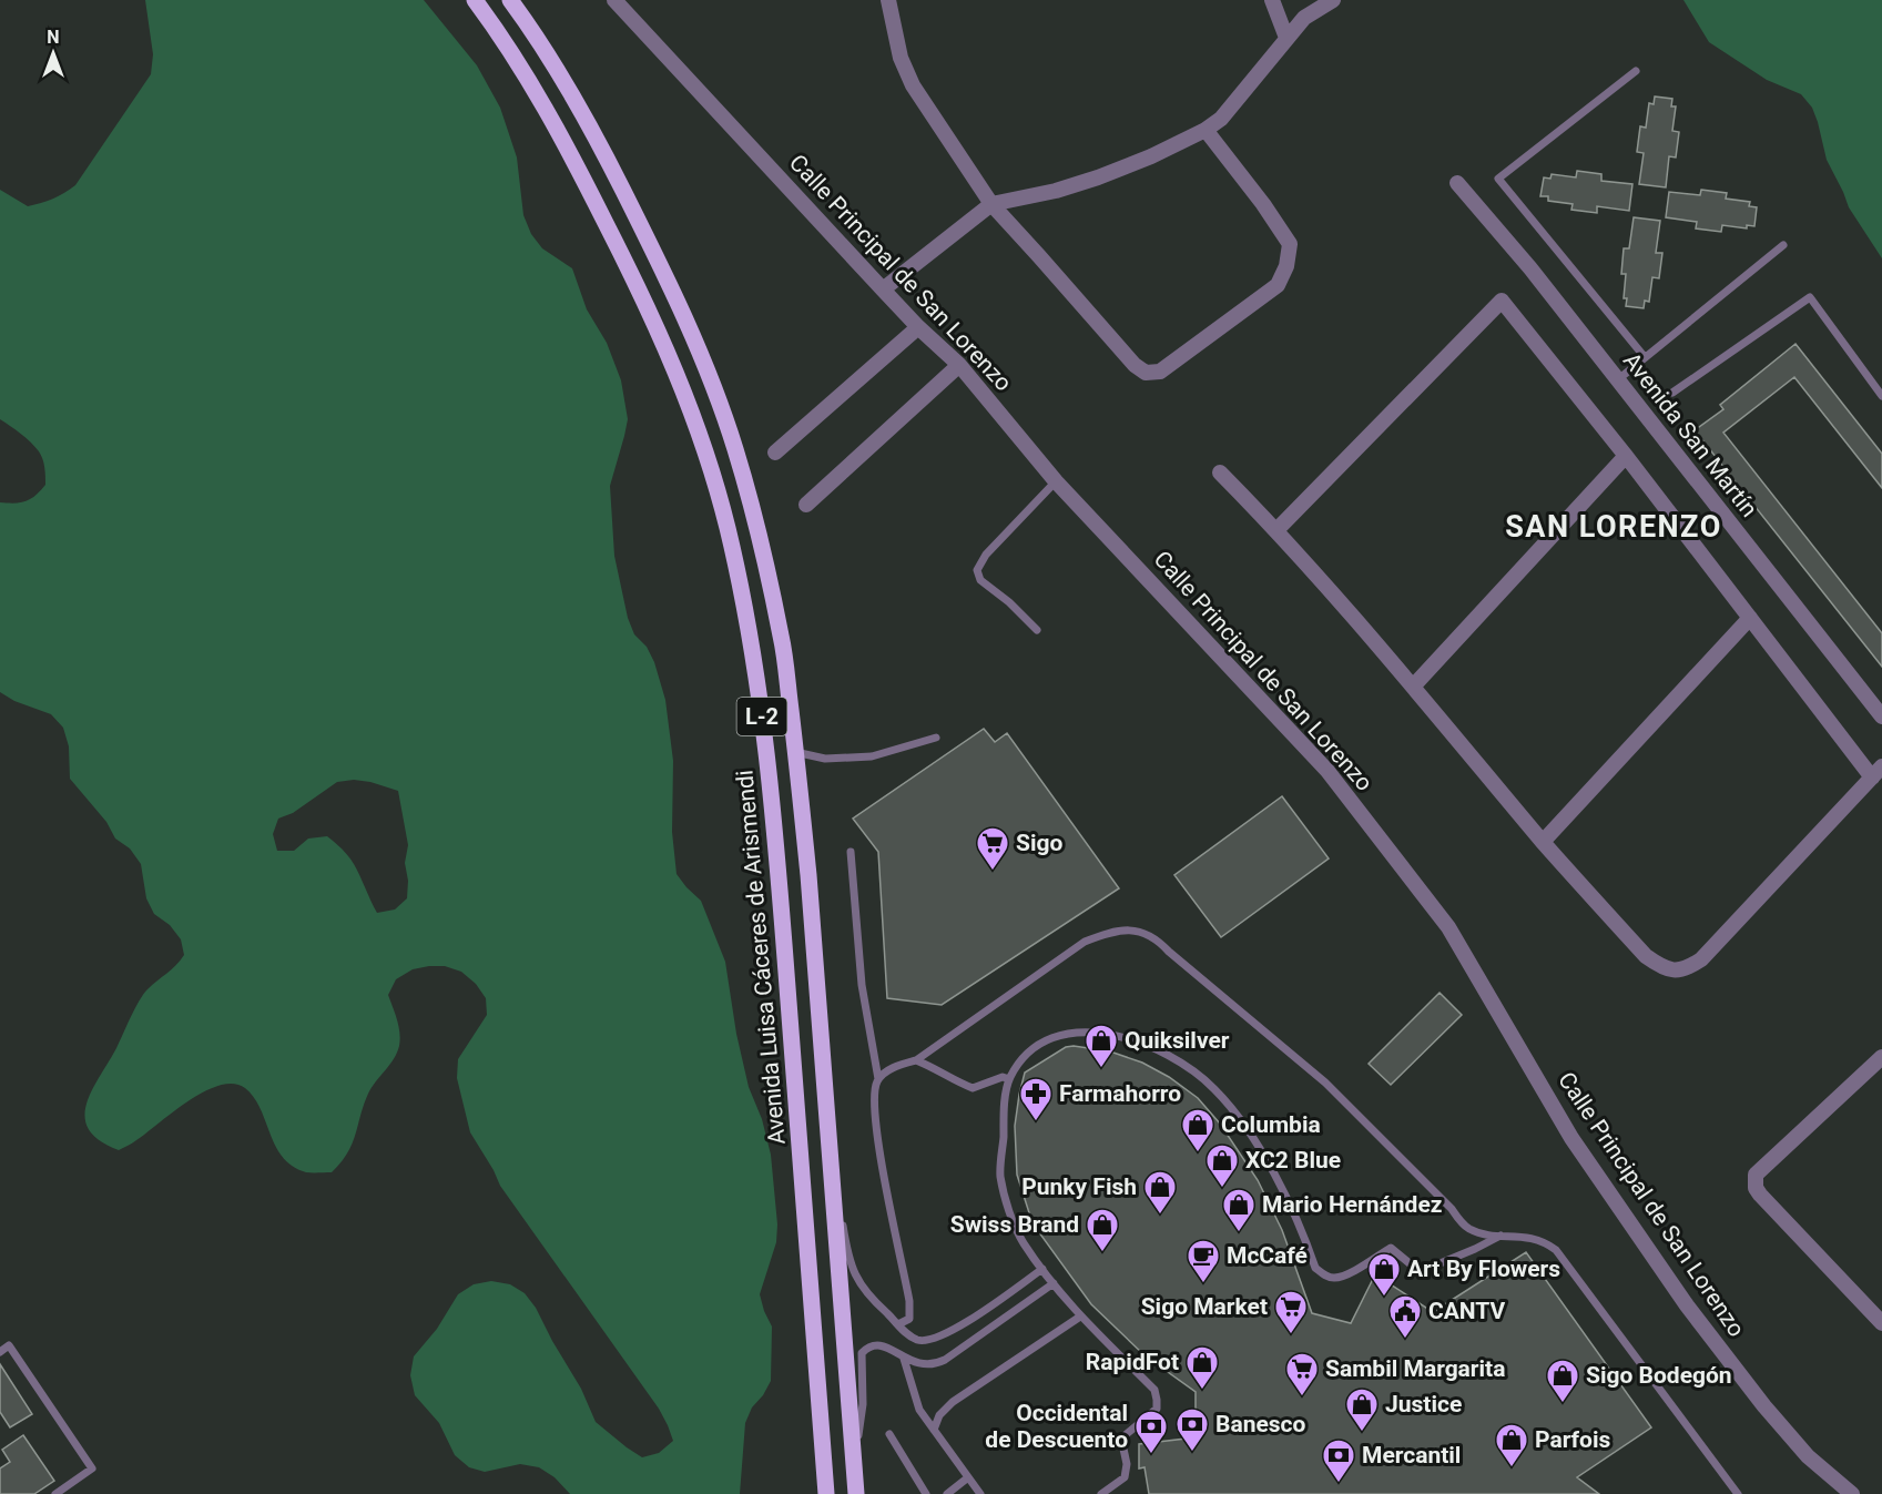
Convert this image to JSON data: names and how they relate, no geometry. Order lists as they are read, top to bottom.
{
  "streets": {
    "main road": ["L-2", "Avenida Luisa Cáceres de Arismendi"],
    "street": ["Calle Principal de San Lorenzo", "Avenida San Martín"]
  },
  "districts": ["SAN LORENZO"],
  "places": {
    "supermarket": ["Sigo", "Sigo Market", "Sambil Margarita"],
    "shop": [
      "Quiksilver",
      "Columbia",
      "XC2 Blue",
      "Punky Fish",
      "Mario Hernández",
      "Swiss Brand",
      "Art By Flowers",
      "RapidFot",
      "Sigo Bodegón",
      "Justice",
      "Parfois"
    ],
    "pharmacy": ["Farmahorro"],
    "cafe": ["McCafé"],
    "public building": ["CANTV"],
    "bank": ["Banesco", "Occidental de Descuento", "Mercantil"]
  },
  "north": "top"
}
